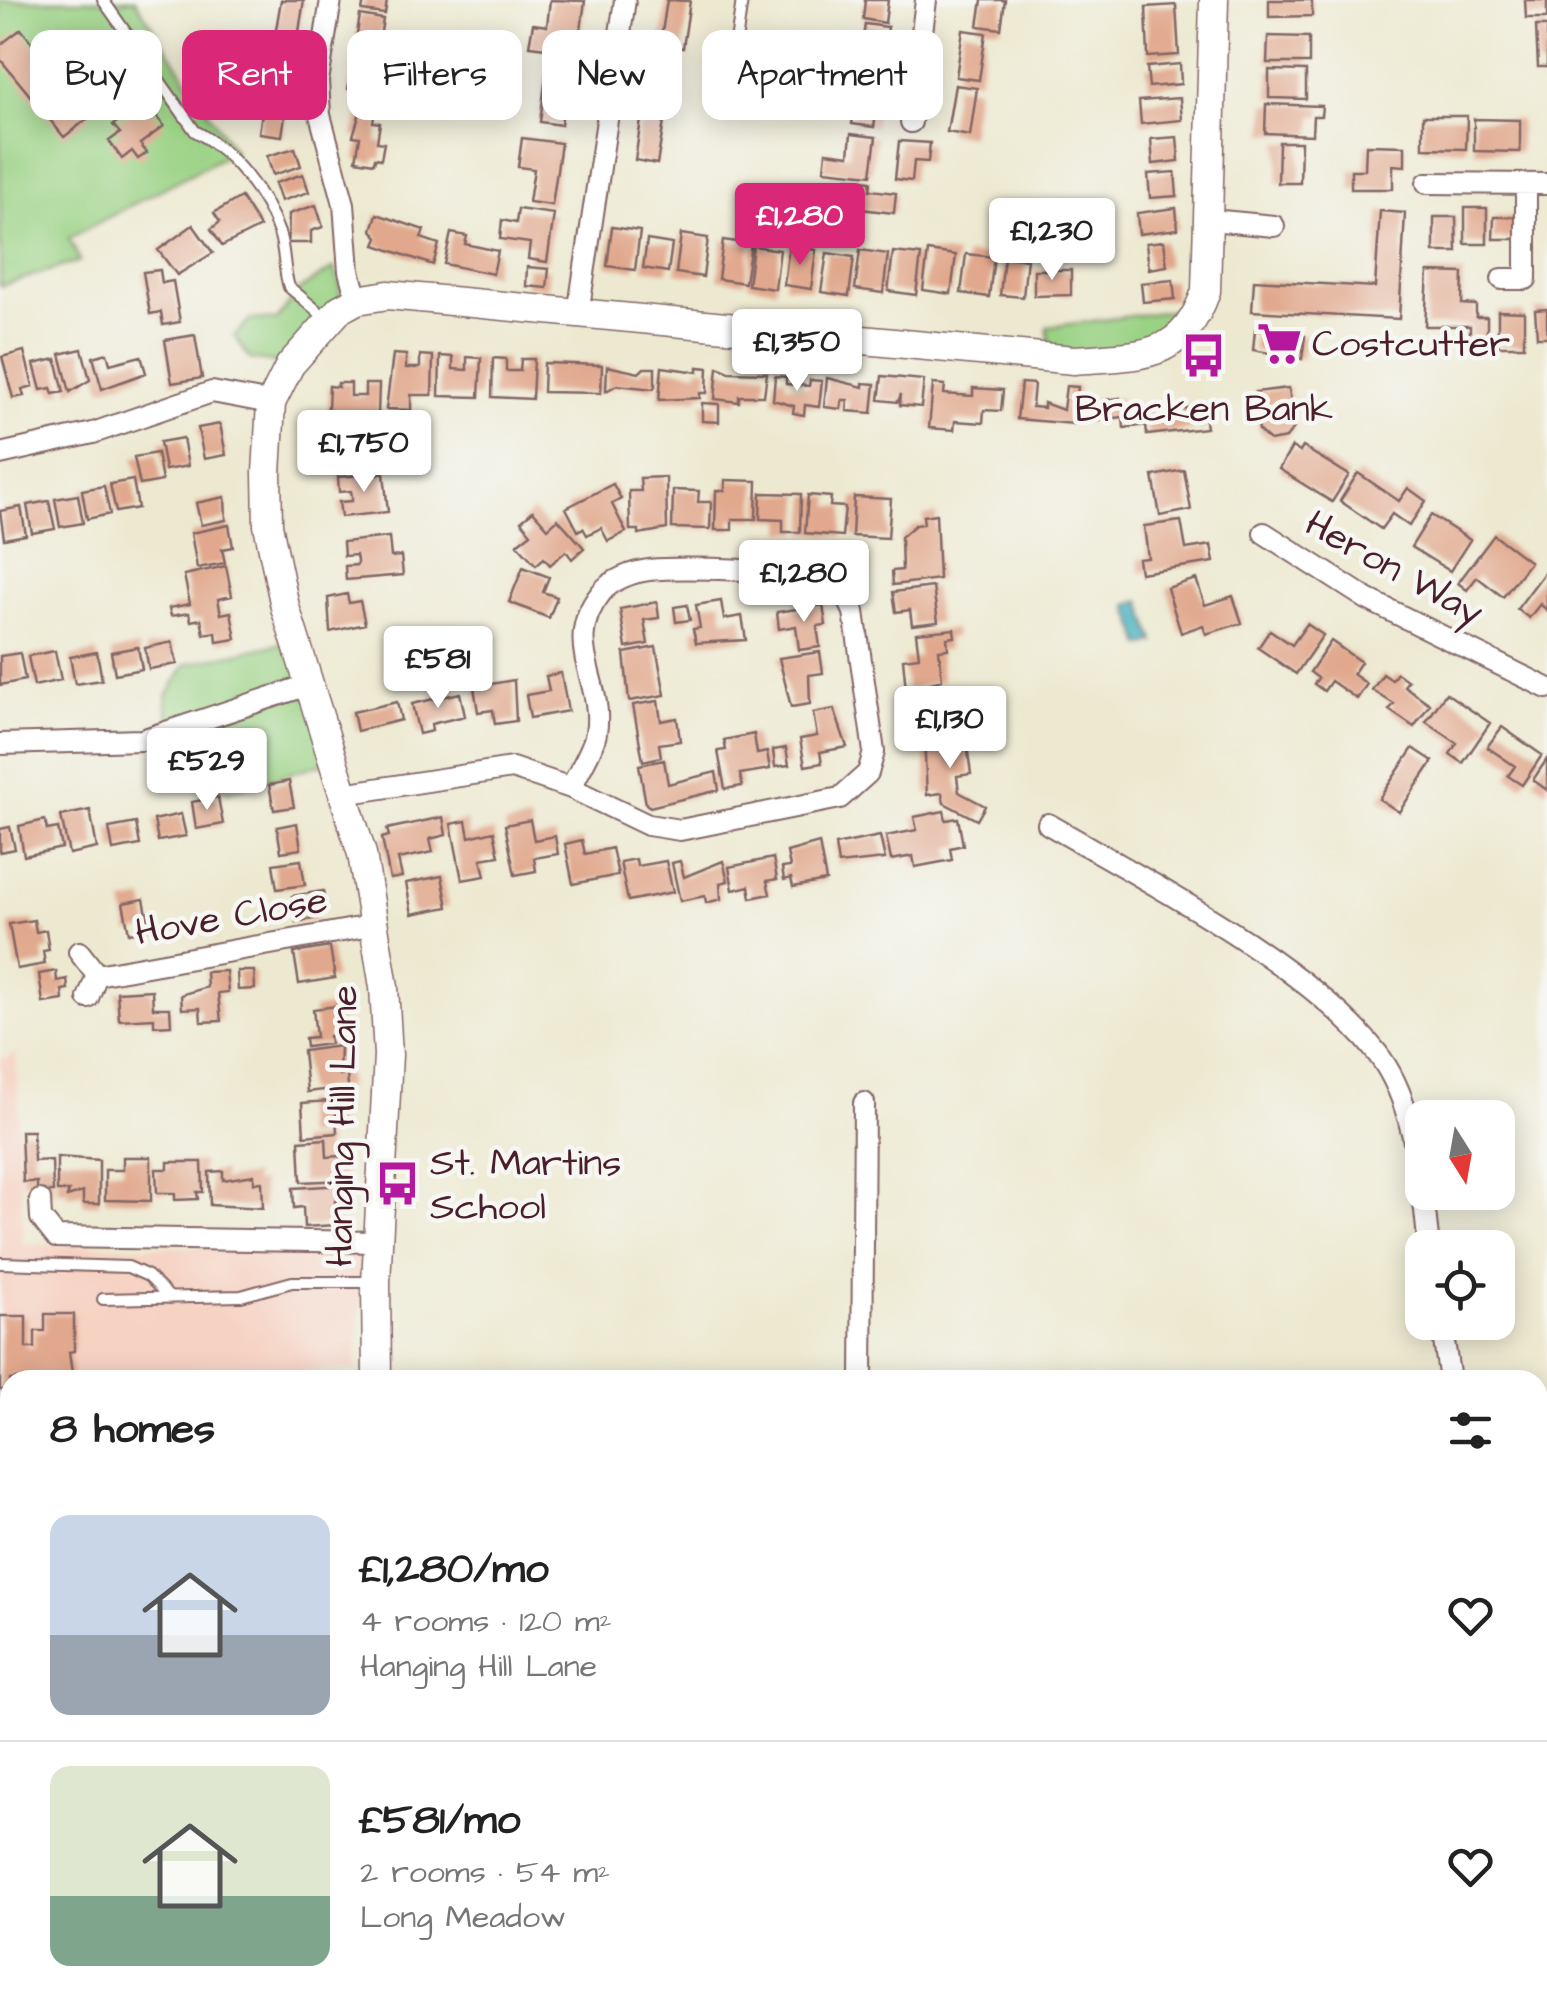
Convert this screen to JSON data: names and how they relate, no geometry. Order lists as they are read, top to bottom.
{
  "streets": {
    "street": ["Heron Way", "Hove Close", "Hanging Hill Lane"]
  },
  "crossings": [
    ["Hove Close", "Hanging Hill Lane"]
  ],
  "places": {
    "supermarket": ["Costcutter"],
    "bus stop": ["Bracken Bank", "St. Martins School"]
  },
  "north": "bottom",
  "page": {
    "chip": [
      "Buy",
      "Rent",
      "Filters",
      "New",
      "Apartment"
    ],
    "price": [
      "£1,280",
      "£1,230",
      "£1,350",
      "£1,750",
      "£1,280",
      "£581",
      "£1,130",
      "£529"
    ],
    "heading": "8 homes",
    "list": [
      {
        "name": "£1,280/mo",
        "note": "4 rooms · 120 m² · Hanging Hill Lane"
      },
      {
        "name": "£581/mo",
        "note": "2 rooms · 54 m² · Long Meadow"
      }
    ]
  }
}
